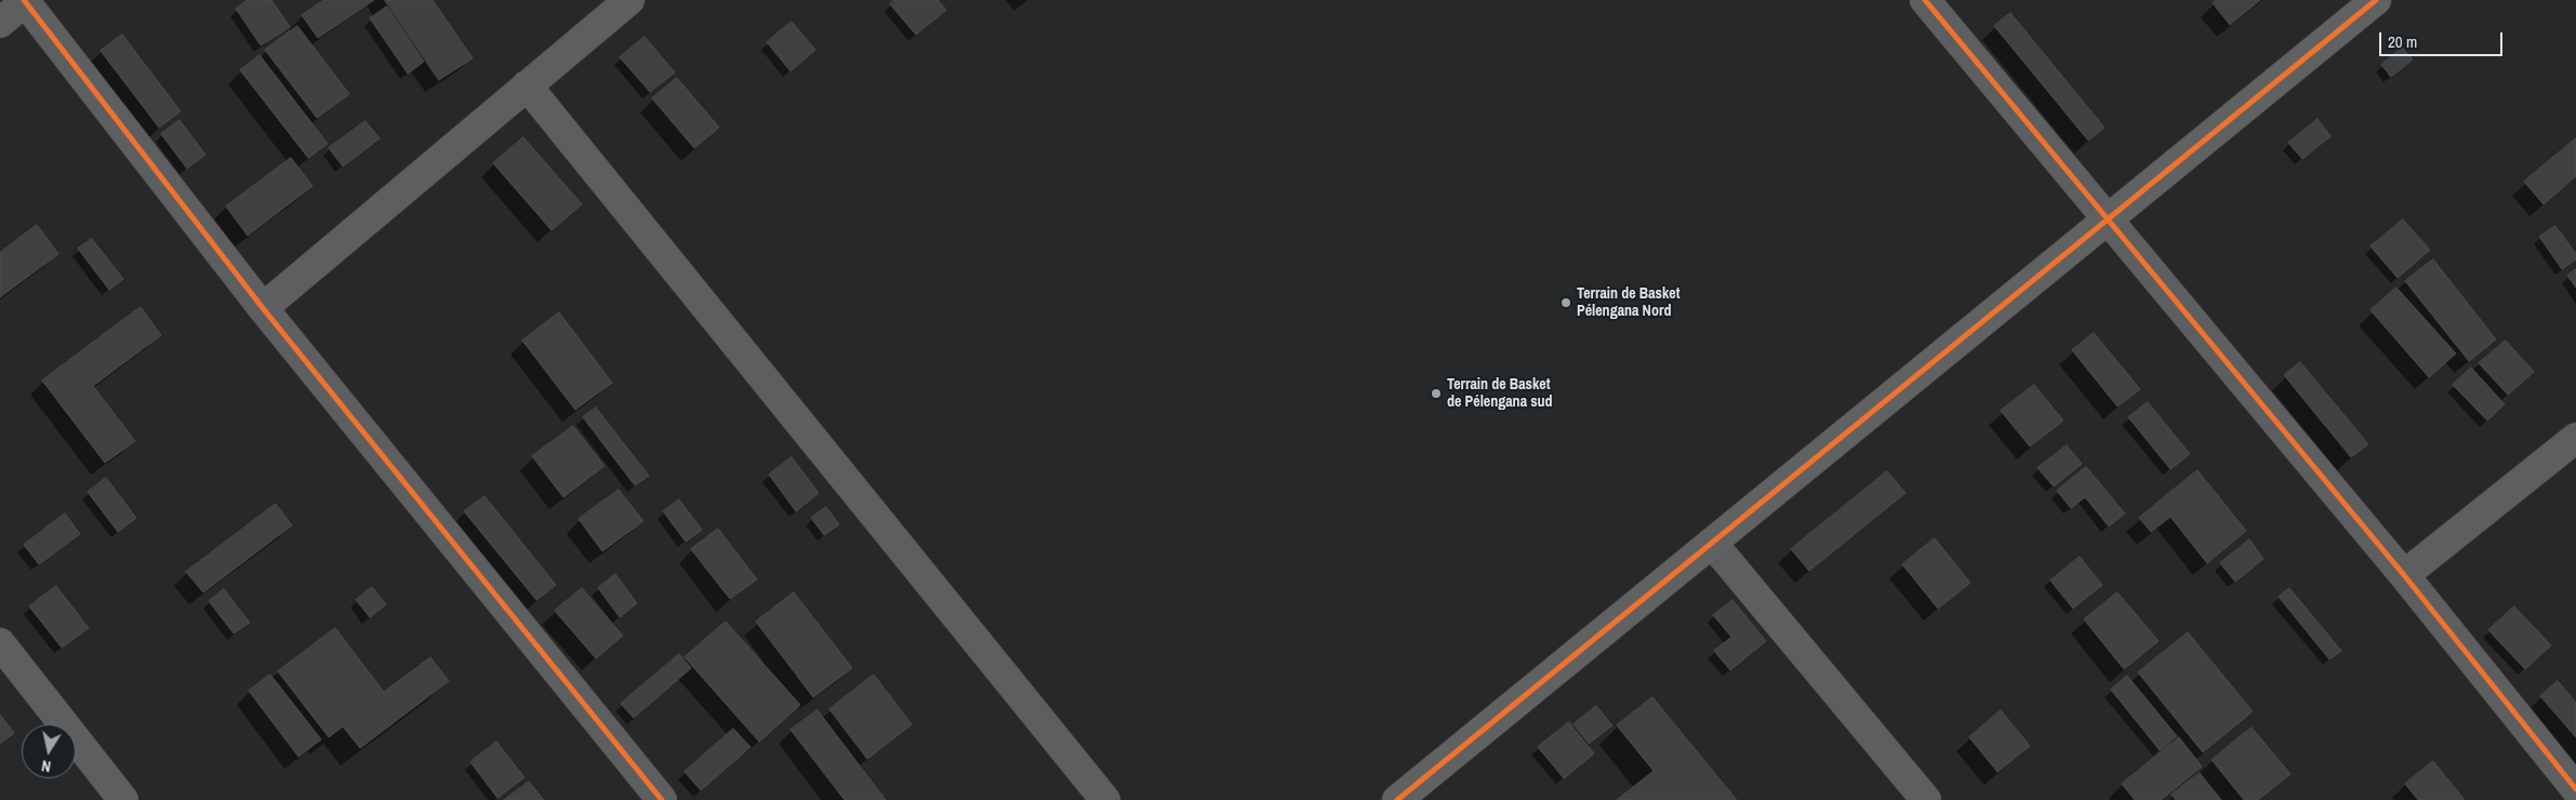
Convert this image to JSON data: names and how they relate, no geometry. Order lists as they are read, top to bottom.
{
  "places": ["Terrain de Basket Pélengana Nord", "Terrain de Basket de Pélengana sud"],
  "scale_bar": "20 m",
  "north": "bottom"
}
